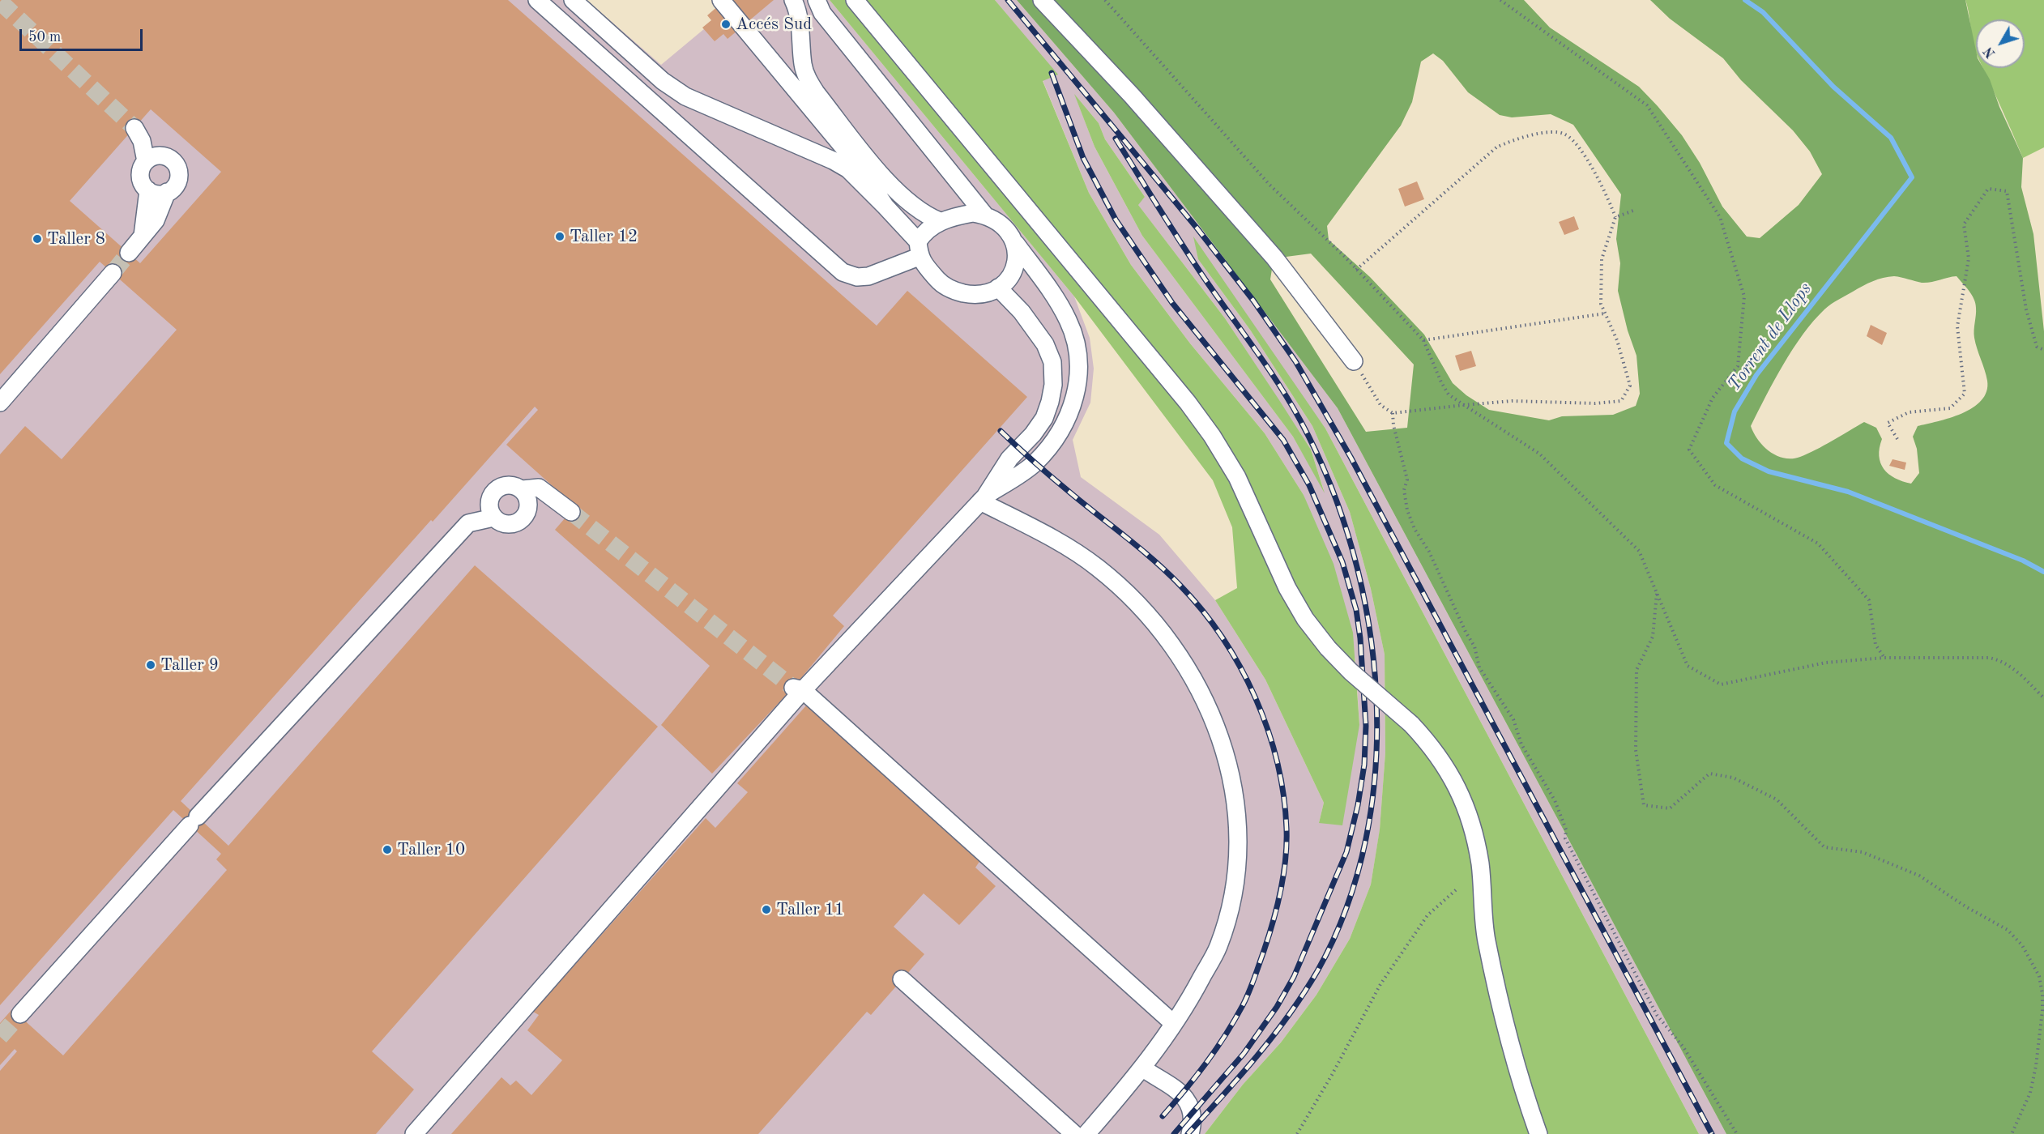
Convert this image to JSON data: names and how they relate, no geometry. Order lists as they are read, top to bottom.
{
  "water": ["Torrent de Llops"],
  "places": [
    "Accés Sud",
    "Taller 12",
    "Taller 8",
    "Taller 9",
    "Taller 10",
    "Taller 11"
  ],
  "scale_bar": "50 m",
  "north": "bottom left"
}
